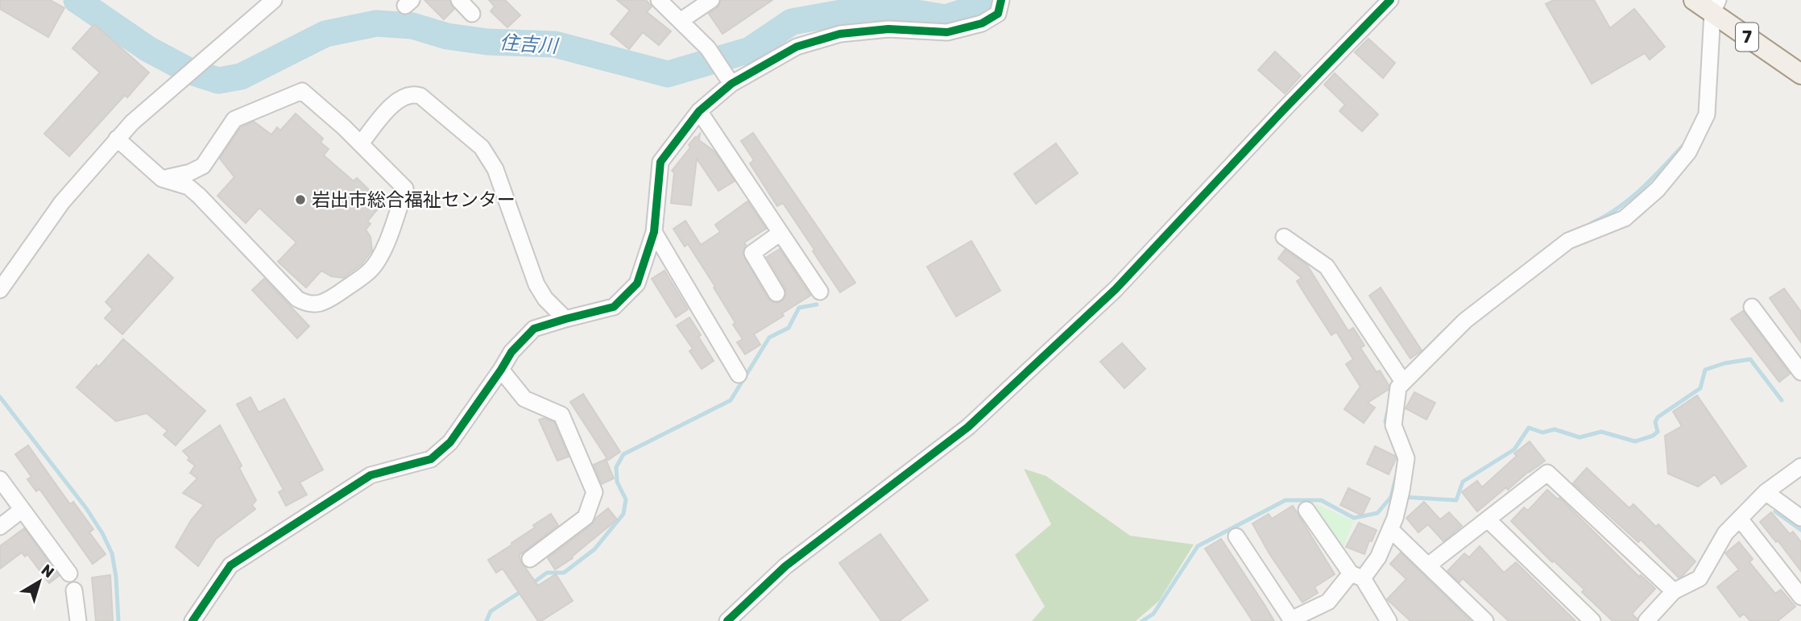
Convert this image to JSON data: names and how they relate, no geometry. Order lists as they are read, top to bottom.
{
  "streets": {
    "main road": ["7"]
  },
  "water": ["住吉川"],
  "places": ["岩出市総合福祉センター"],
  "north": "top right"
}
